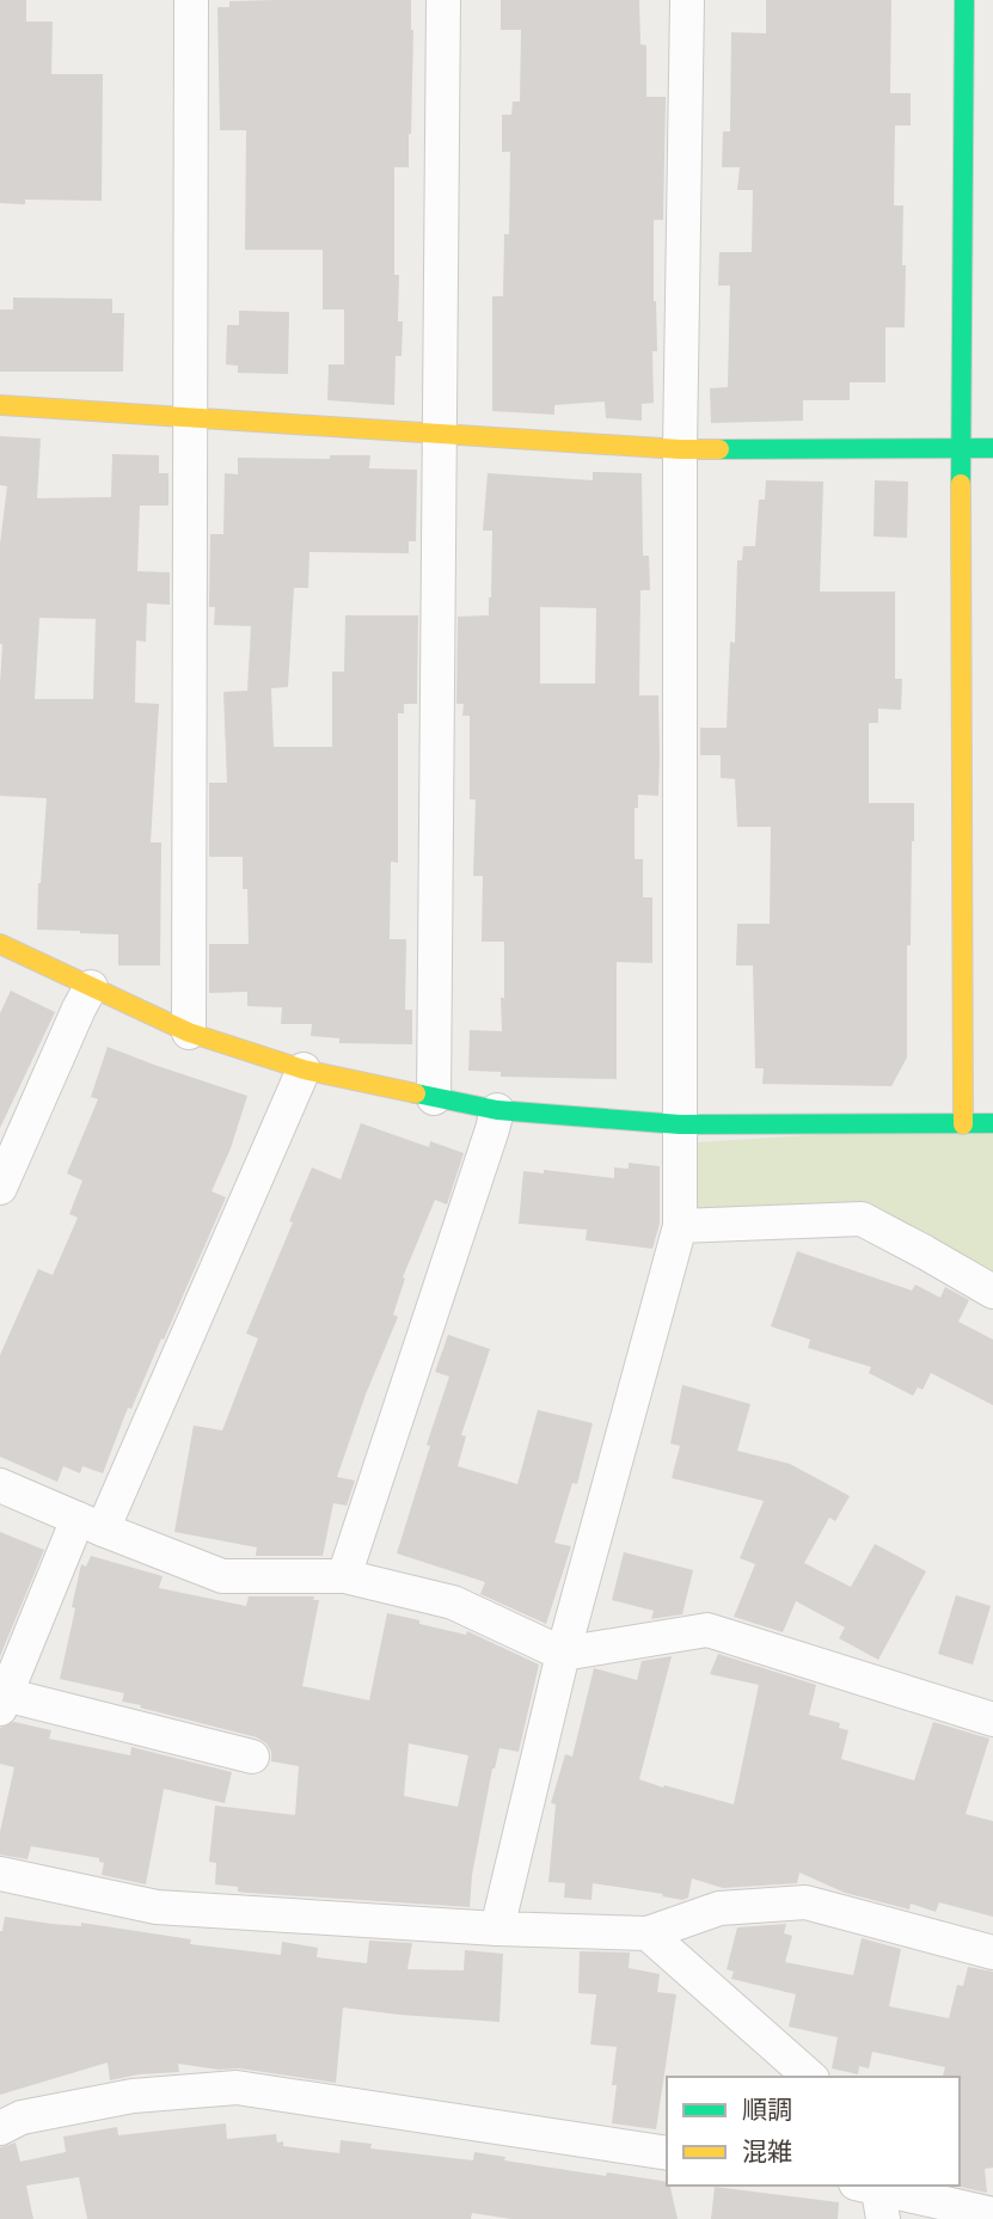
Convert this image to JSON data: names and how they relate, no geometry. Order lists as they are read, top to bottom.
{
  "legend": ["順調", "混雑"]
}
